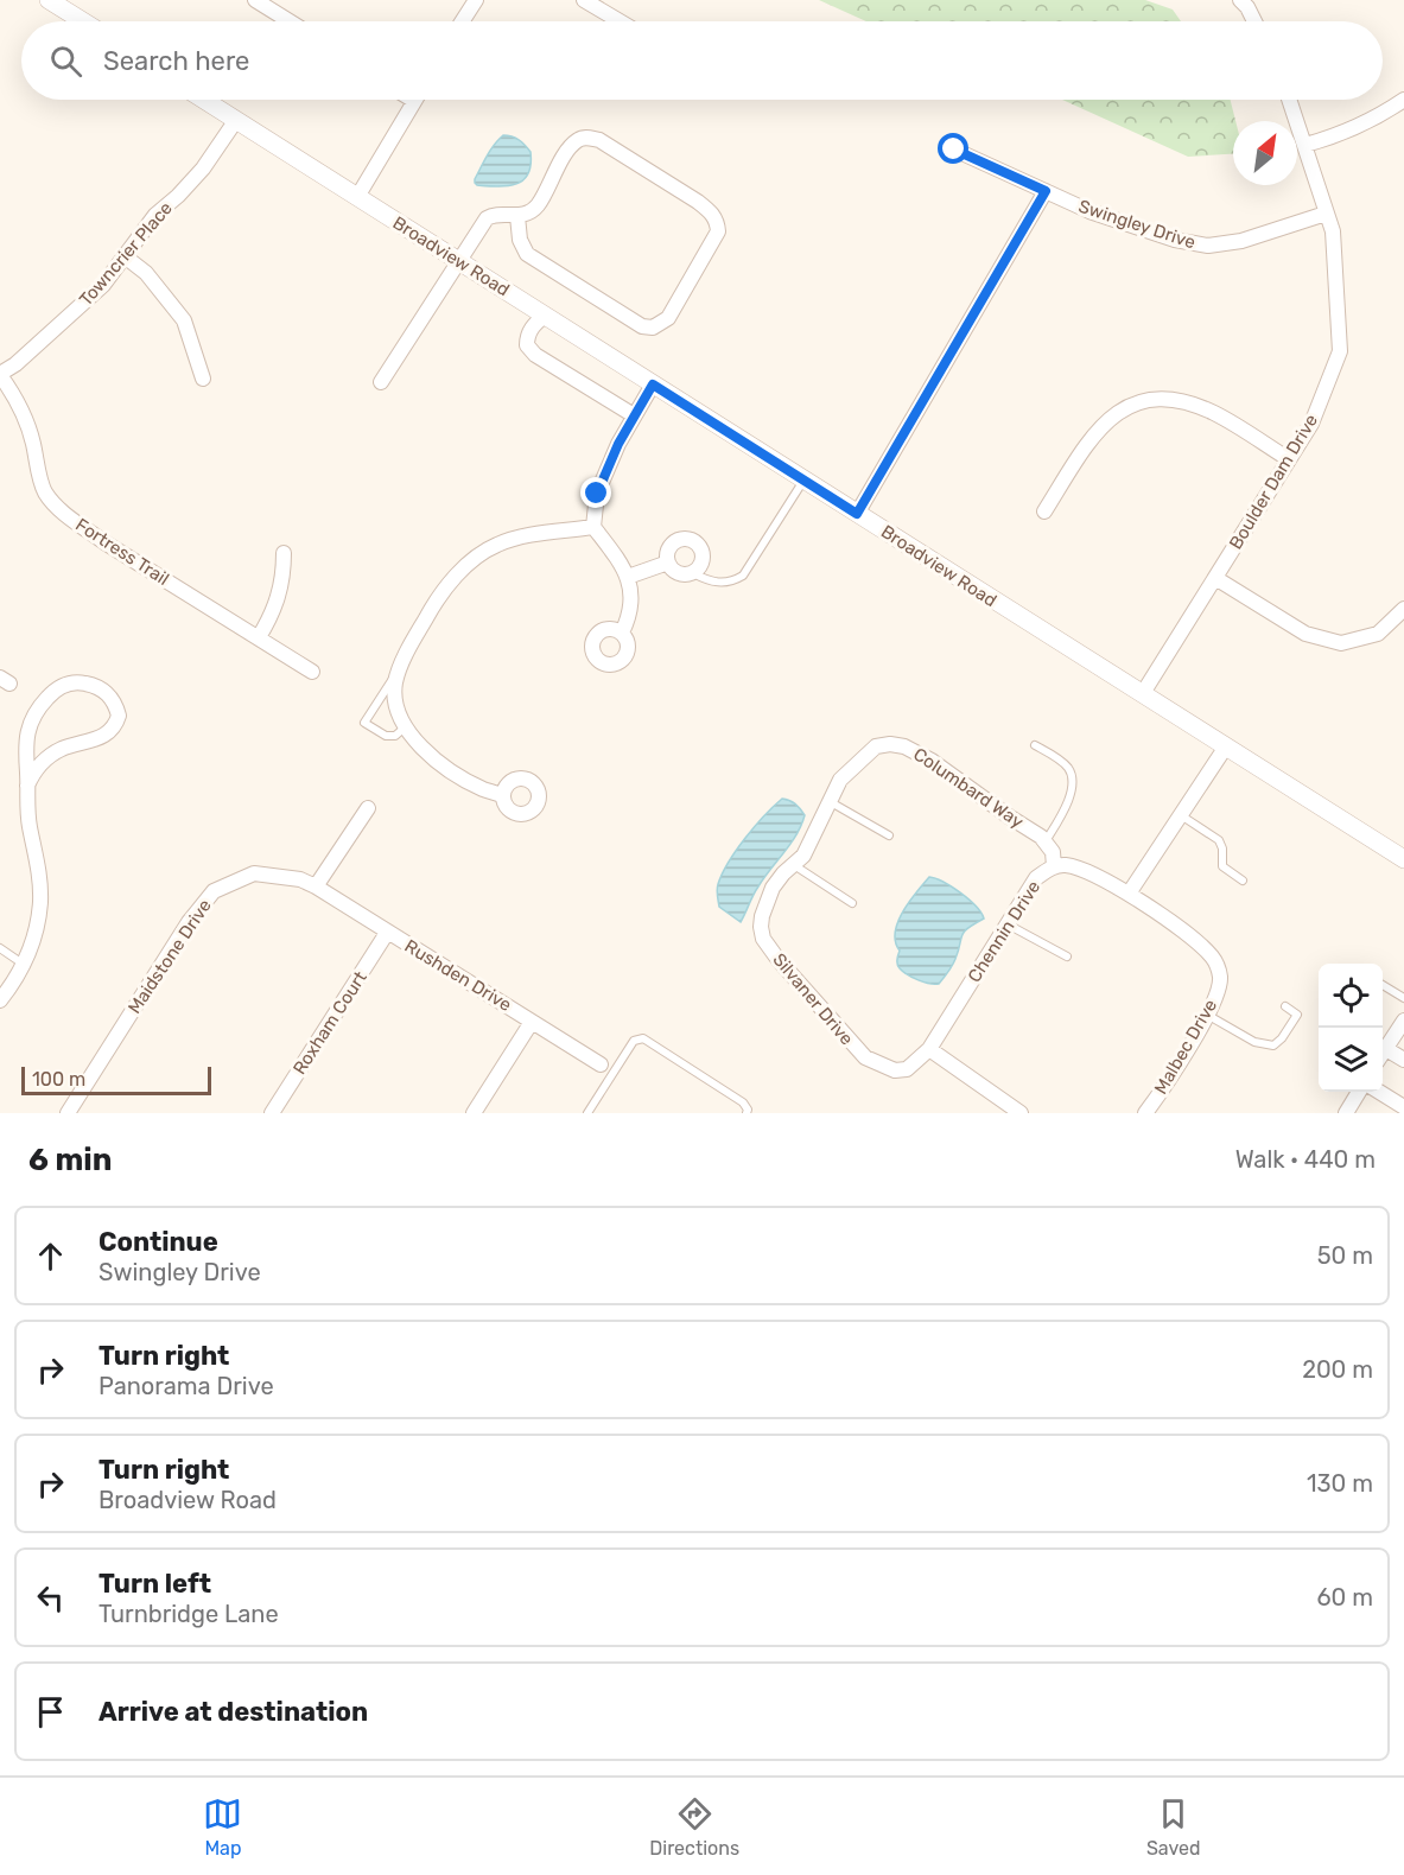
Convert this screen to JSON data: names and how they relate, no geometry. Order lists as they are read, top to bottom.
{
  "streets": {
    "street": [
      "Swingley Drive",
      "Towncrier Place",
      "Broadview Road",
      "Boulder Dam Drive",
      "Fortress Trail",
      "Columbard Way",
      "Chennin Drive",
      "Maidstone Drive",
      "Rushden Drive",
      "Silvaner Drive",
      "Roxham Court",
      "Malbec Drive"
    ]
  },
  "crossings": [
    ["Swingley Drive", "Boulder Dam Drive"],
    ["Towncrier Place", "Broadview Road"],
    ["Towncrier Place", "Fortress Trail"],
    ["Broadview Road", "Boulder Dam Drive"],
    ["Columbard Way", "Silvaner Drive"],
    ["Chennin Drive", "Silvaner Drive"],
    ["Chennin Drive", "Malbec Drive"],
    ["Maidstone Drive", "Rushden Drive"],
    ["Rushden Drive", "Roxham Court"]
  ],
  "scale_bar": "100 m",
  "north": "top right",
  "page": {
    "search": "Search here",
    "scale": "100 m",
    "heading": ["6 min", "Walk · 440 m"],
    "list": [
      ["Continue", "Swingley Drive", "50 m"],
      ["Turn right", "Panorama Drive", "200 m"],
      ["Turn right", "Broadview Road", "130 m"],
      ["Turn left", "Turnbridge Lane", "60 m"],
      "Arrive at destination"
    ],
    "nav": ["Map", "Directions", "Saved"]
  }
}
